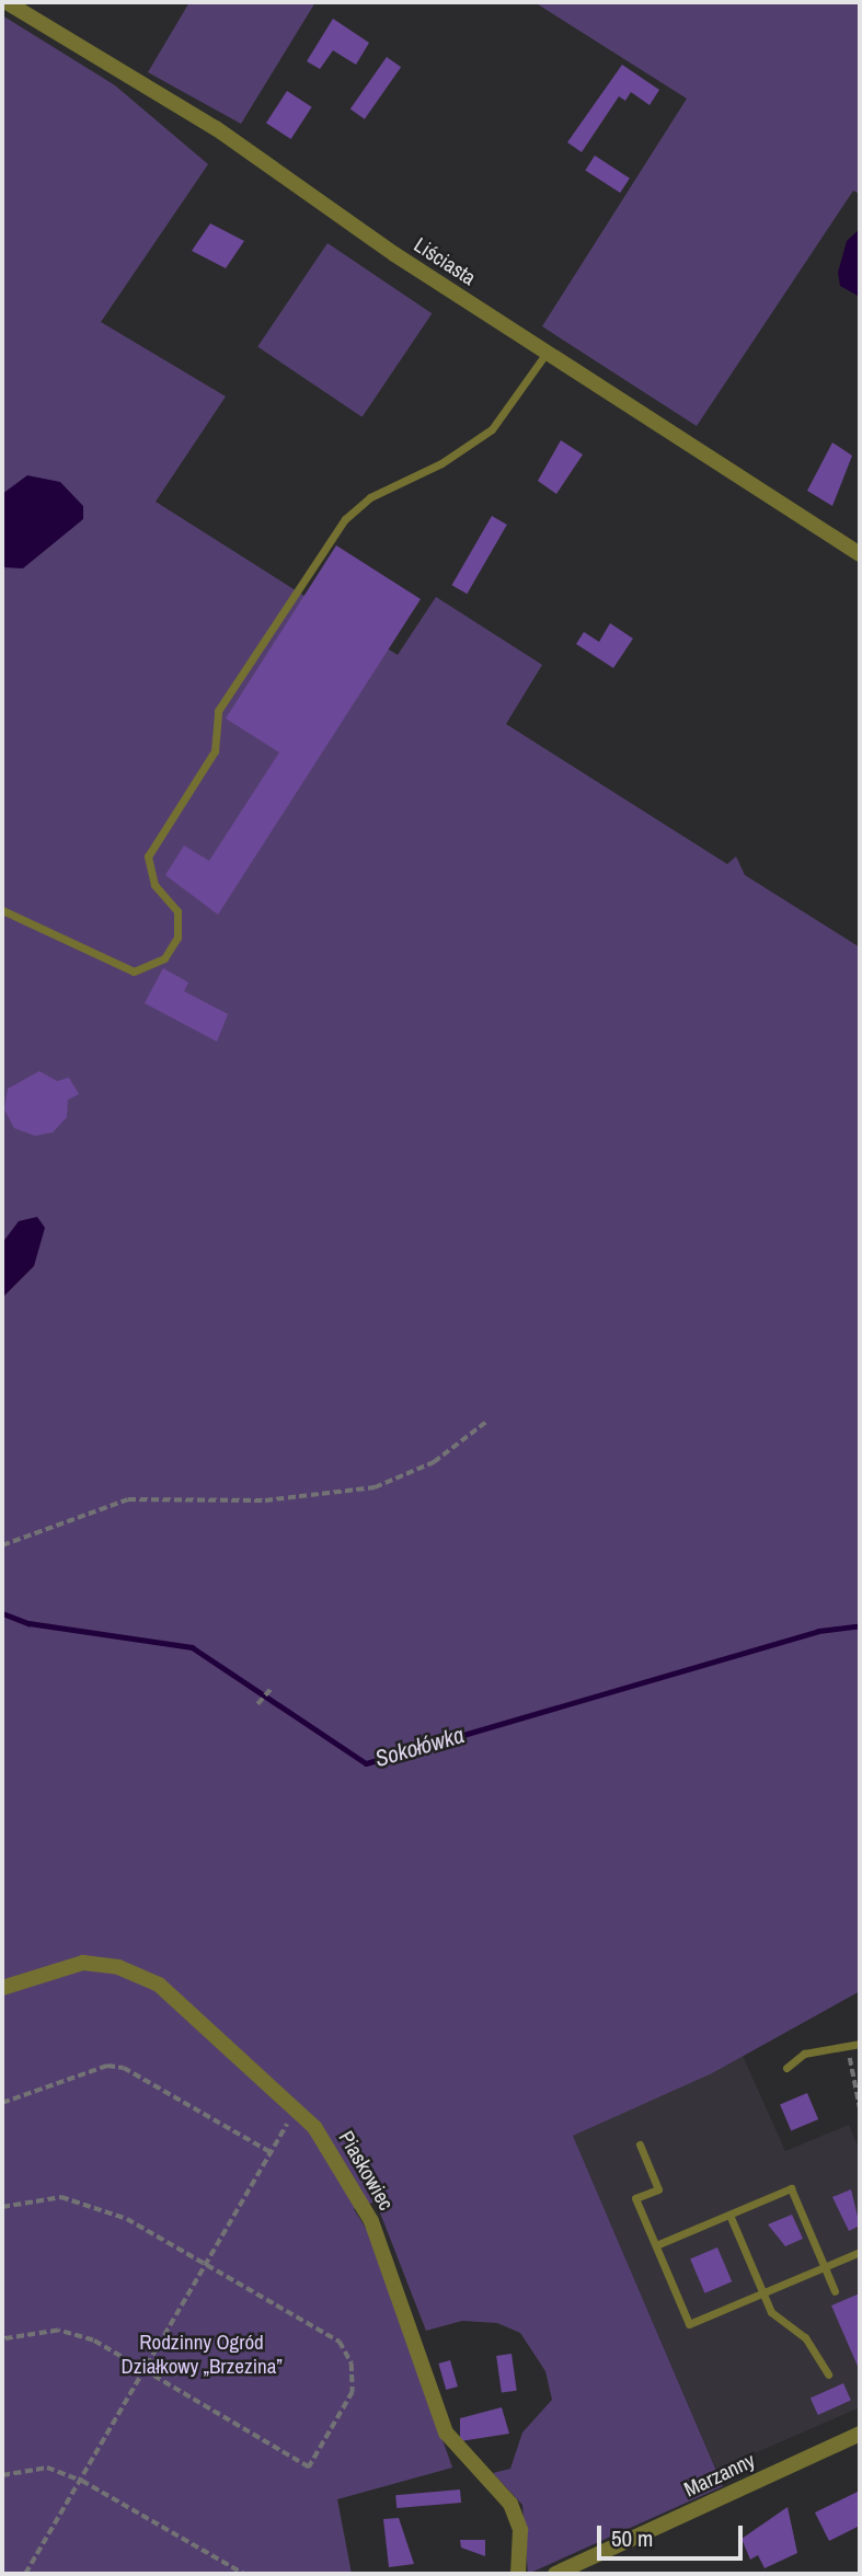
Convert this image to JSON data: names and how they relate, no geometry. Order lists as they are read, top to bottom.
{
  "streets": {
    "street": ["Liściasta", "Piaskowiec", "Marzanny"]
  },
  "water": ["Sokołówka"],
  "parks": ["Rodzinny Ogród Działkowy „Brzezina”"],
  "scale_bar": "50 m"
}
